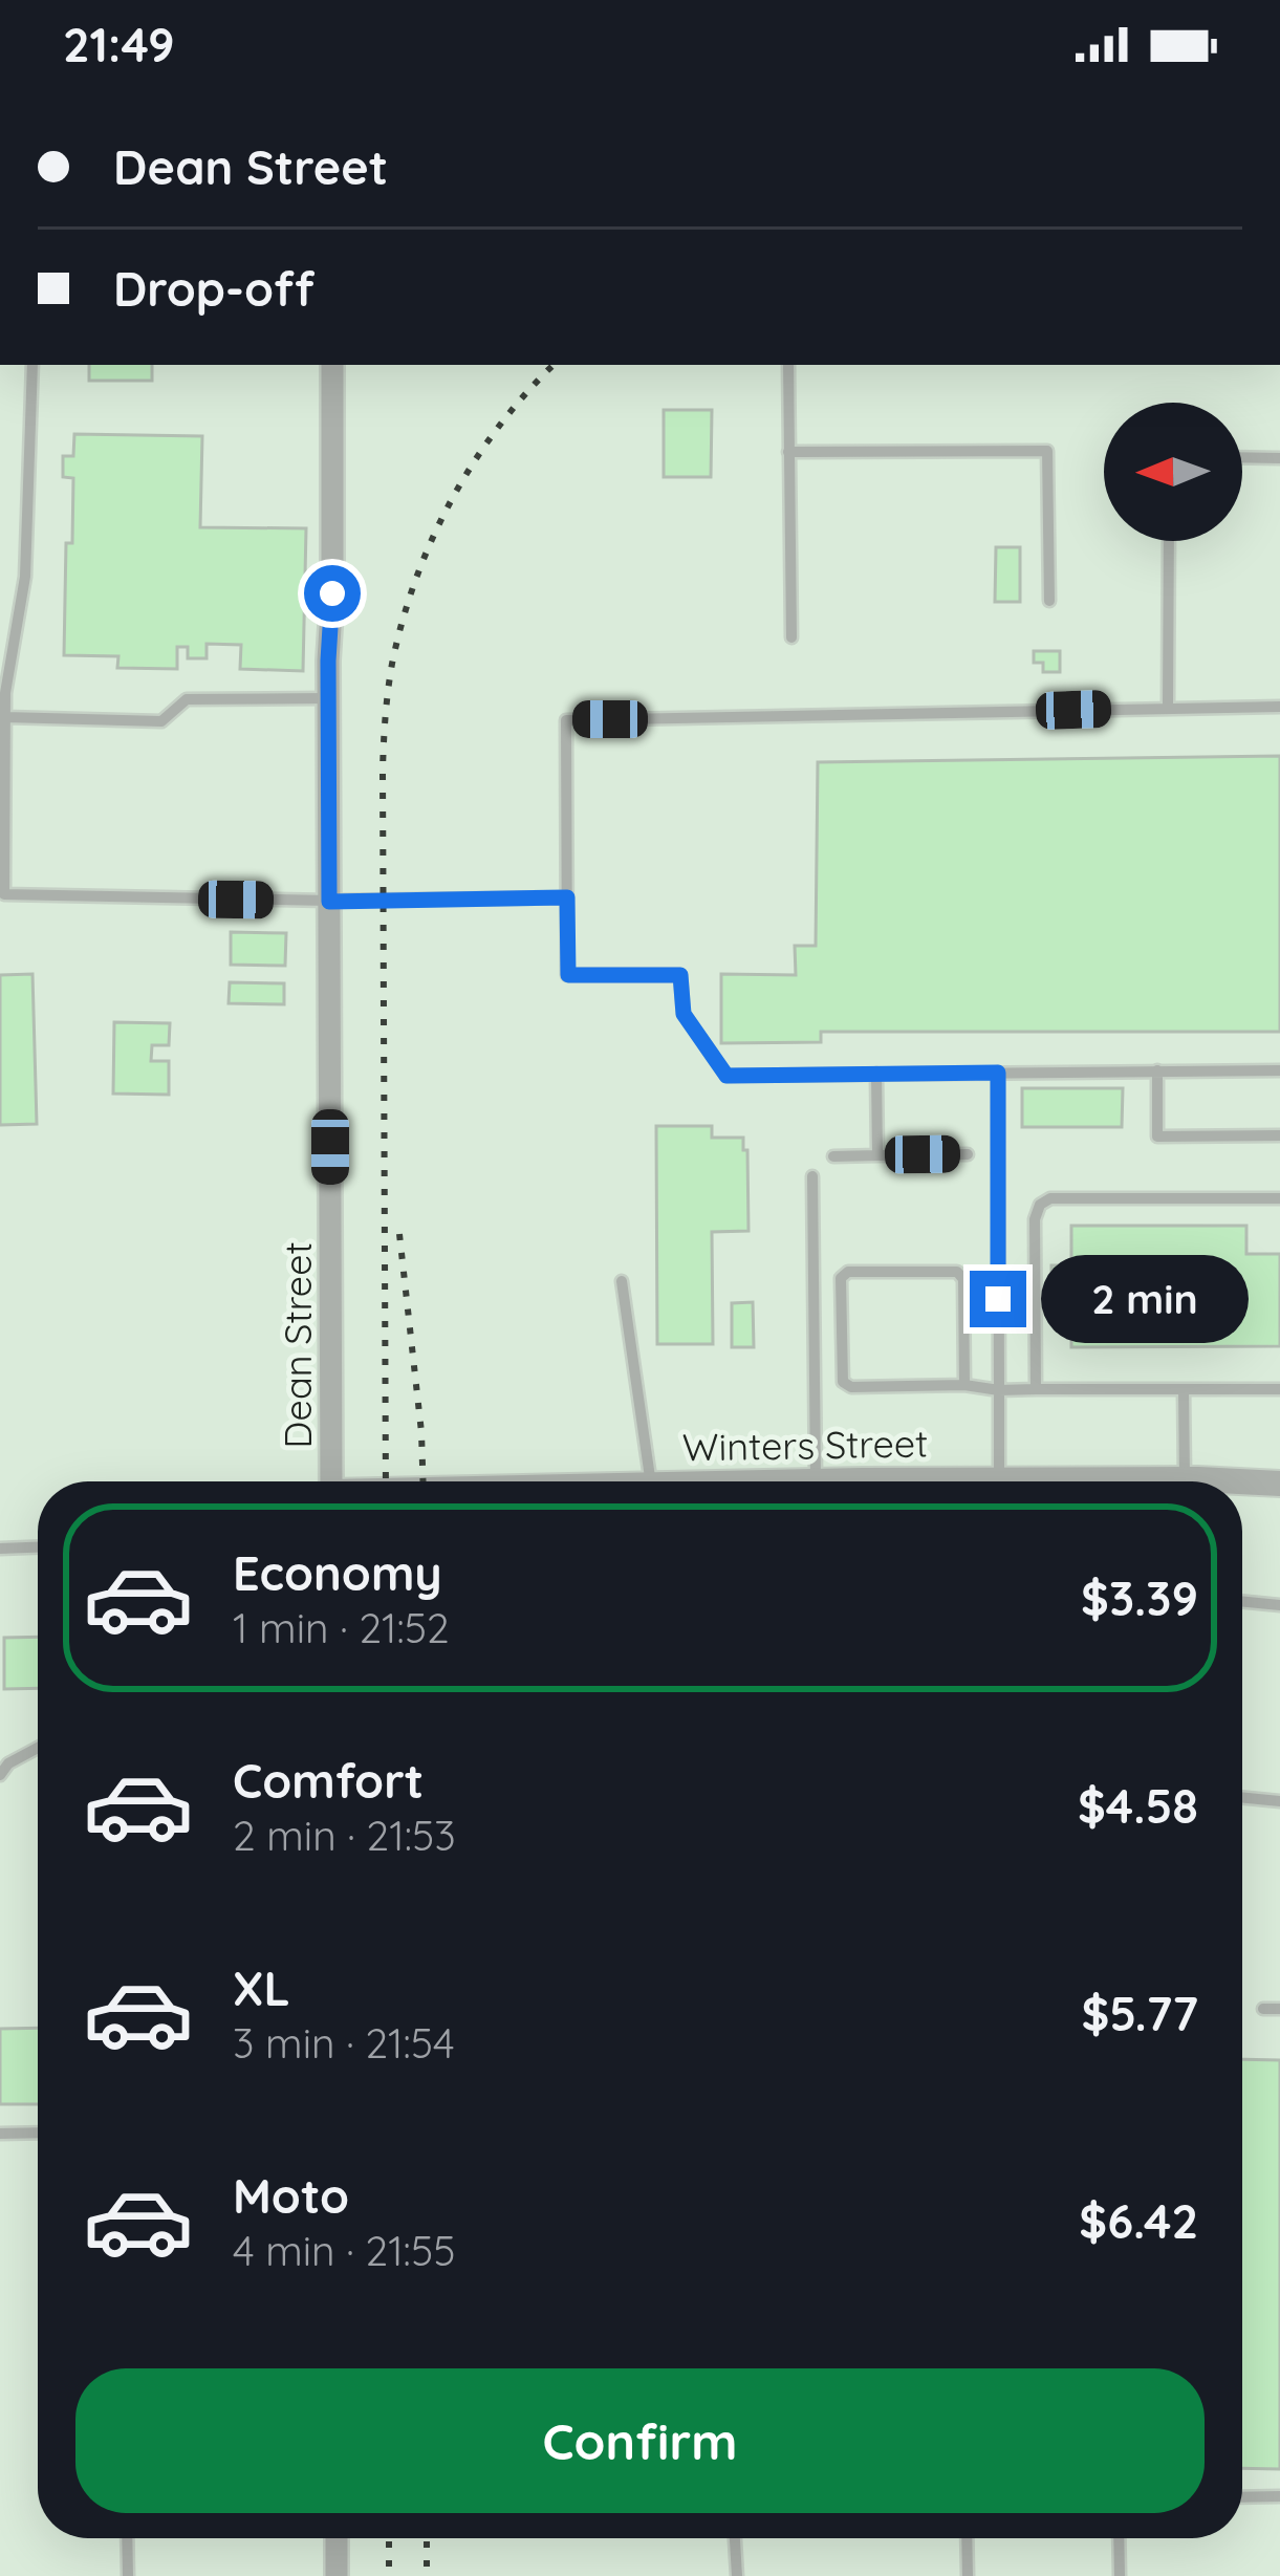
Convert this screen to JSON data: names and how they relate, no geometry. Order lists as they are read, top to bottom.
{
  "streets": {
    "street": ["Dean Street", "Winters Street"]
  },
  "north": "left",
  "page": {
    "status": "21:49",
    "banner": ["Dean Street", "Drop-off"],
    "bubble": "2 min",
    "list": [
      {
        "name": "Economy",
        "note": "1 min · 21:52",
        "value": "$3.39"
      },
      {
        "name": "Comfort",
        "note": "2 min · 21:53",
        "value": "$4.58"
      },
      {
        "name": "XL",
        "note": "3 min · 21:54",
        "value": "$5.77"
      },
      {
        "name": "Moto",
        "note": "4 min · 21:55",
        "value": "$6.42"
      }
    ],
    "buttons": "Confirm"
  }
}
